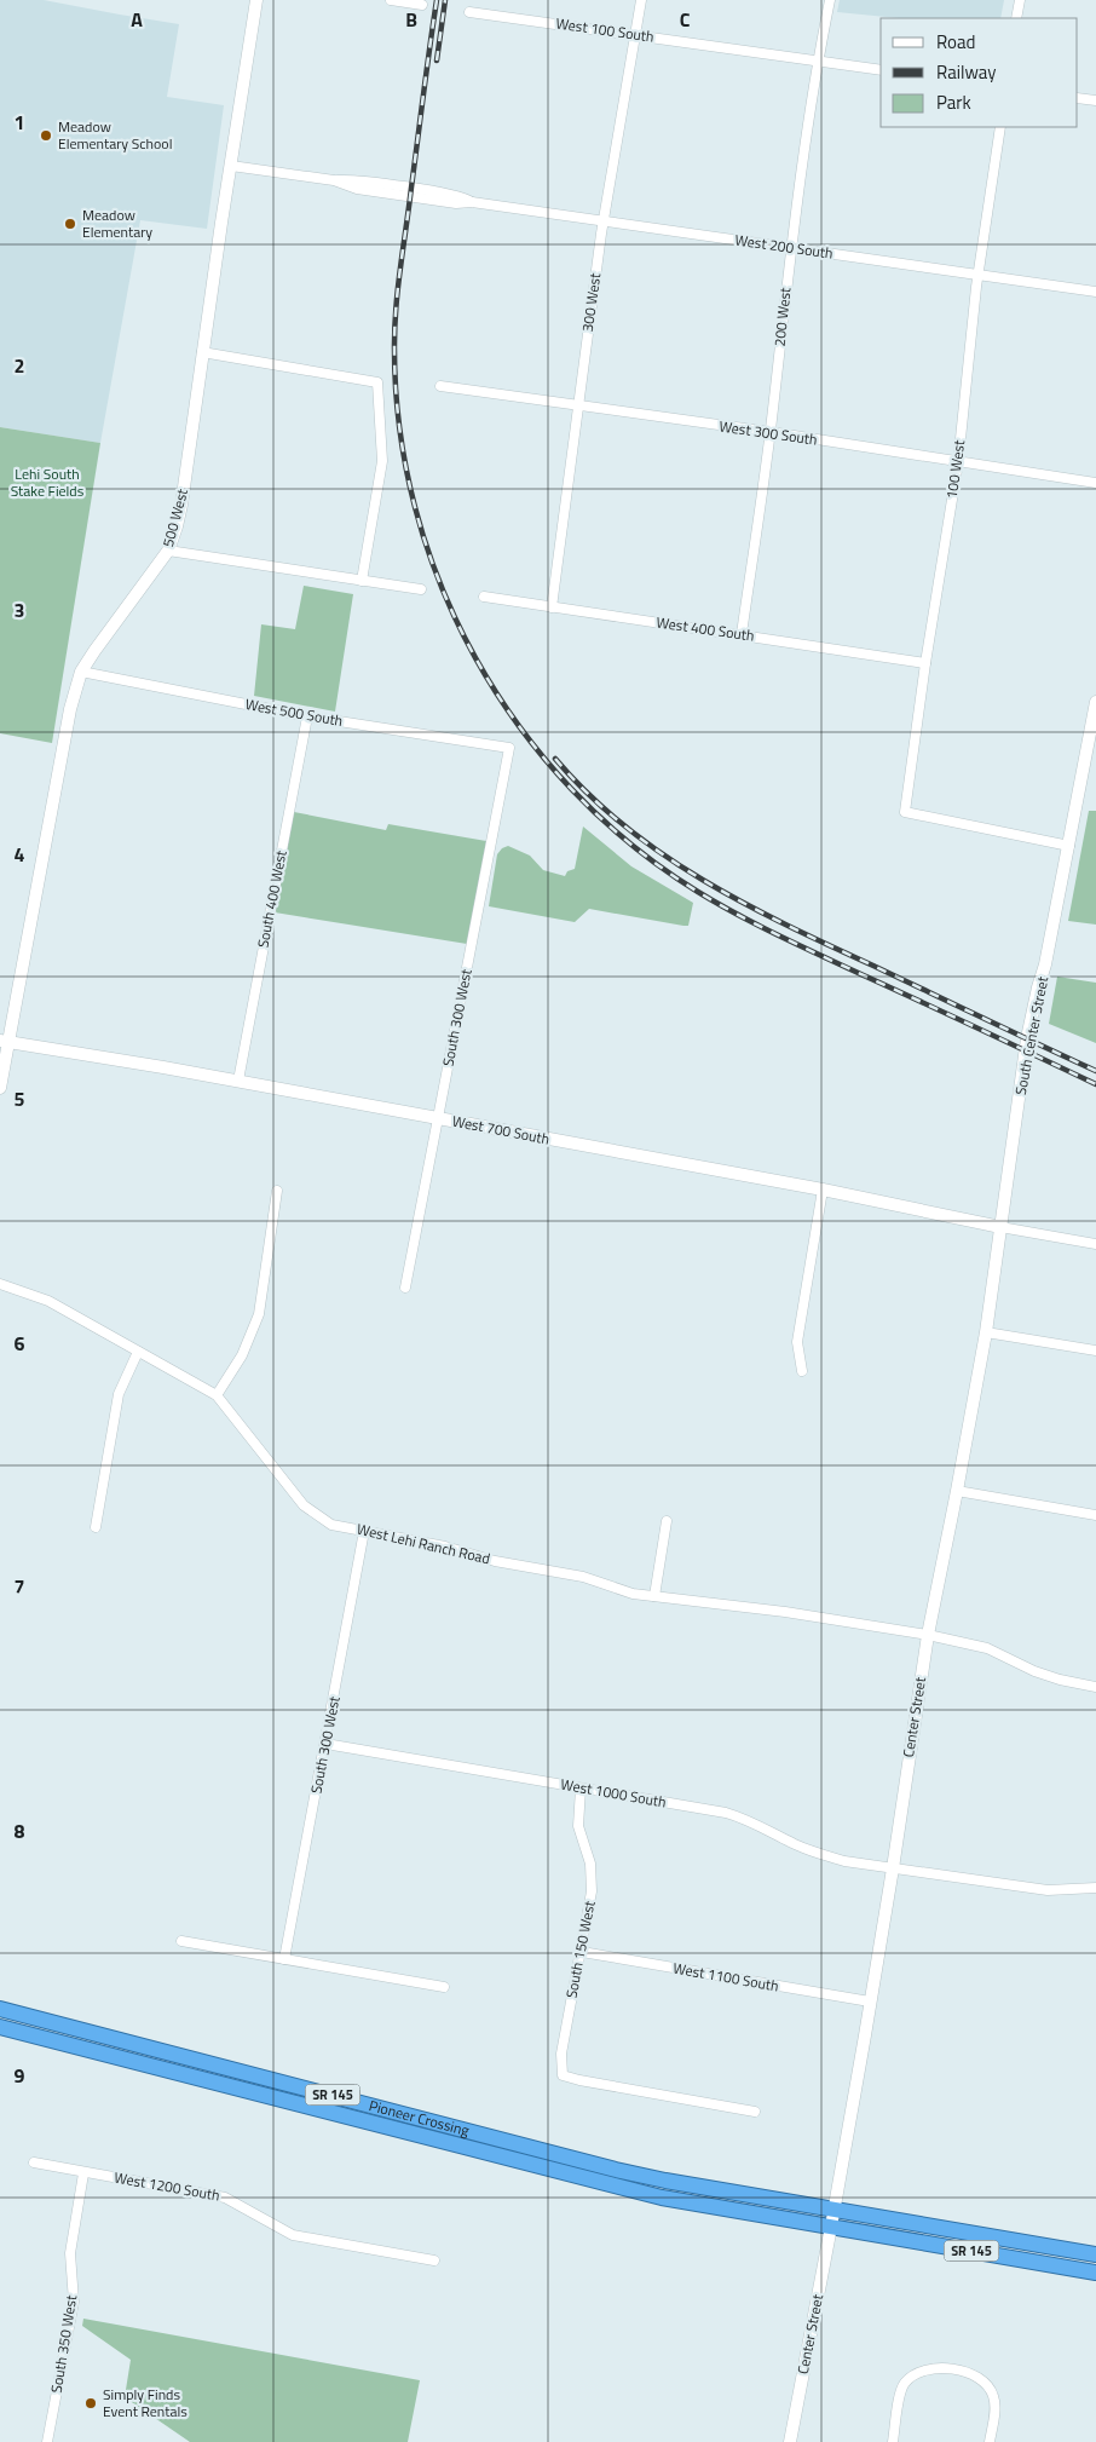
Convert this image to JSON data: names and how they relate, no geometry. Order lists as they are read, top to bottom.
{
  "streets": {
    "highway": ["SR 145", "Pioneer Crossing"],
    "street": [
      "West 100 South",
      "West 200 South",
      "300 West",
      "200 West",
      "West 300 South",
      "100 West",
      "500 West",
      "West 400 South",
      "West 500 South",
      "South 400 West",
      "South 300 West",
      "South Center Street",
      "West 700 South",
      "West Lehi Ranch Road",
      "Center Street",
      "West 1000 South",
      "South 150 West",
      "West 1100 South",
      "West 1200 South",
      "South 350 West"
    ]
  },
  "crossings": [
    ["West 100 South", "300 West"],
    ["West 100 South", "200 West"],
    ["West 200 South", "300 West"],
    ["West 200 South", "200 West"],
    ["West 200 South", "100 West"],
    ["West 200 South", "500 West"],
    ["300 West", "West 300 South"],
    ["300 West", "West 400 South"],
    ["200 West", "West 300 South"],
    ["200 West", "West 400 South"],
    ["West 300 South", "100 West"],
    ["100 West", "West 400 South"],
    ["100 West", "South Center Street"],
    ["500 West", "West 500 South"],
    ["500 West", "West 700 South"],
    ["West 500 South", "South 400 West"],
    ["West 500 South", "South 300 West"],
    ["South 400 West", "West 700 South"],
    ["South 300 West", "West 700 South"],
    ["South 300 West", "West Lehi Ranch Road"],
    ["South 300 West", "West 1000 South"],
    ["South Center Street", "West 700 South"],
    ["South Center Street", "Center Street"],
    ["West 700 South", "Center Street"],
    ["West Lehi Ranch Road", "Center Street"],
    ["Center Street", "West 1000 South"],
    ["Center Street", "West 1100 South"],
    ["Center Street", "SR 145"],
    ["Center Street", "Pioneer Crossing"],
    ["West 1000 South", "South 150 West"],
    ["South 150 West", "West 1100 South"],
    ["SR 145", "Pioneer Crossing"],
    ["West 1200 South", "South 350 West"]
  ],
  "parks": ["Lehi South Stake Fields"],
  "places": ["Meadow Elementary School", "Meadow Elementary", "Simply Finds Event Rentals"],
  "legend": ["Road", "Railway", "Park"],
  "grid": {
    "columns": ["A", "B", "C"],
    "rows": [
      "1",
      "2",
      "3",
      "4",
      "5",
      "6",
      "7",
      "8",
      "9"
    ]
  }
}
